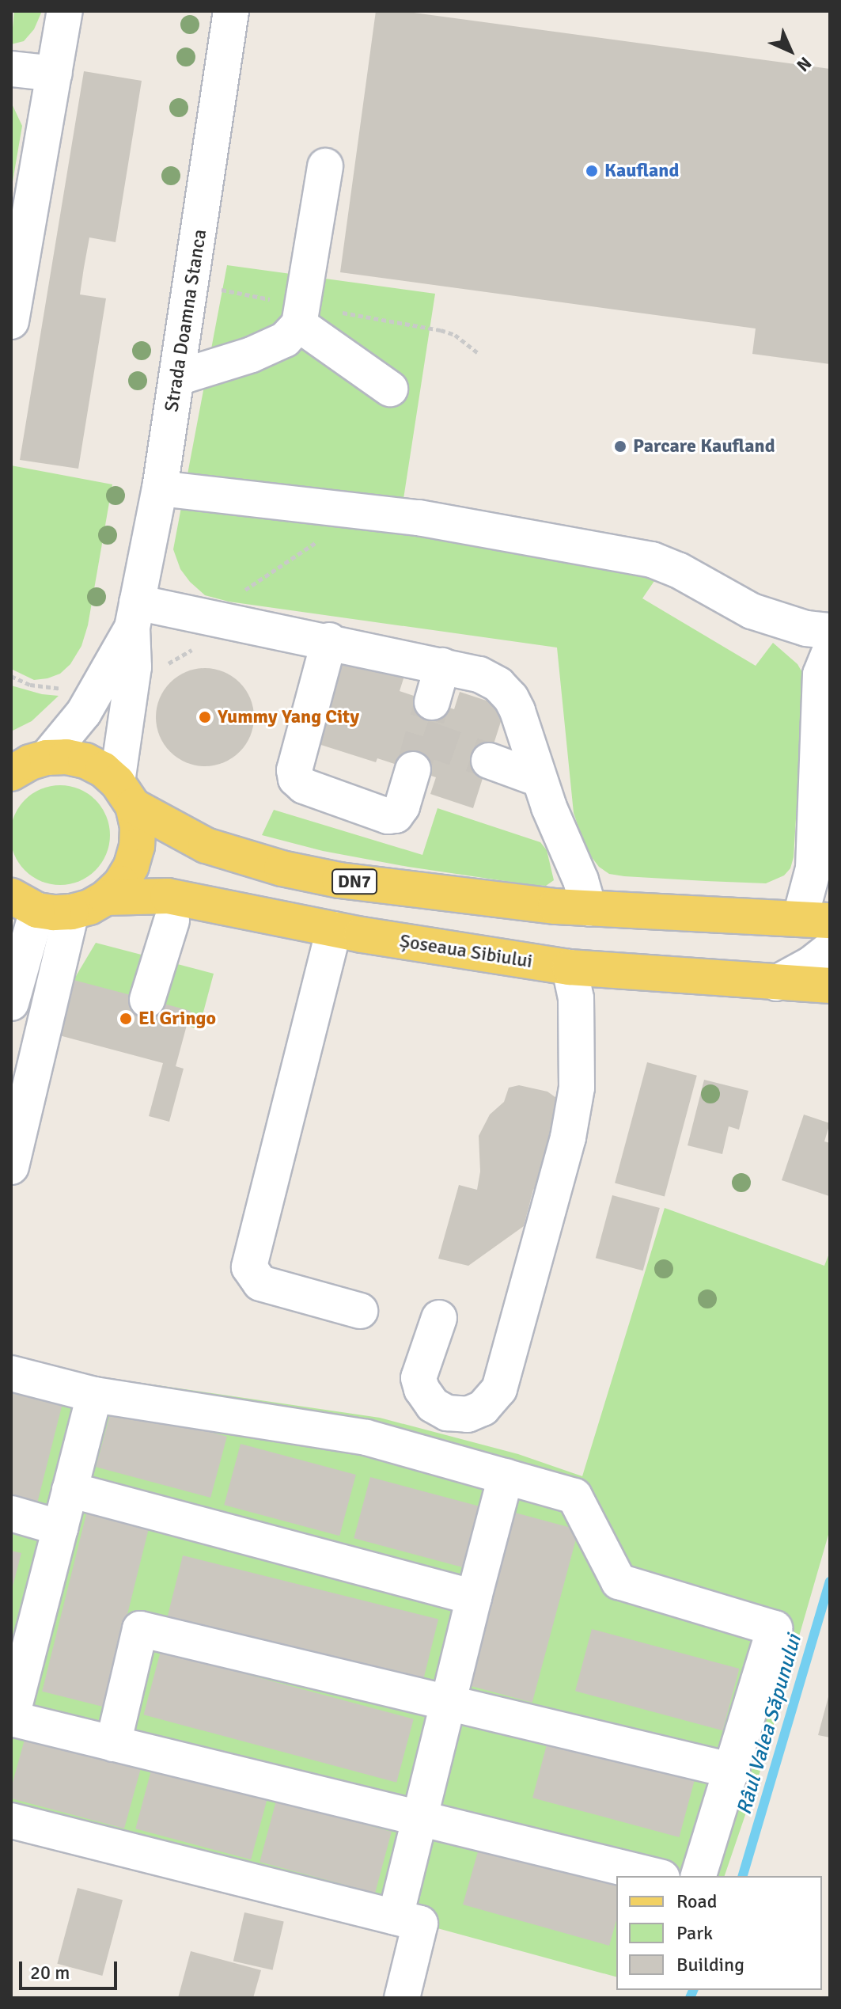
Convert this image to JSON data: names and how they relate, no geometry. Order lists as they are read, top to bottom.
{
  "streets": {
    "main road": ["DN7", "Șoseaua Sibiului"],
    "street": ["Strada Doamna Stanca"]
  },
  "crossings": [
    ["Strada Doamna Stanca", "DN7"],
    ["Strada Doamna Stanca", "Șoseaua Sibiului"],
    ["DN7", "Șoseaua Sibiului"]
  ],
  "water": ["Râul Valea Săpunului"],
  "places": [
    "Kaufland",
    "Parcare Kaufland",
    "Yummy Yang City",
    "El Gringo"
  ],
  "legend": ["Road", "Park", "Building"],
  "scale_bar": "20 m",
  "north": "bottom right"
}
